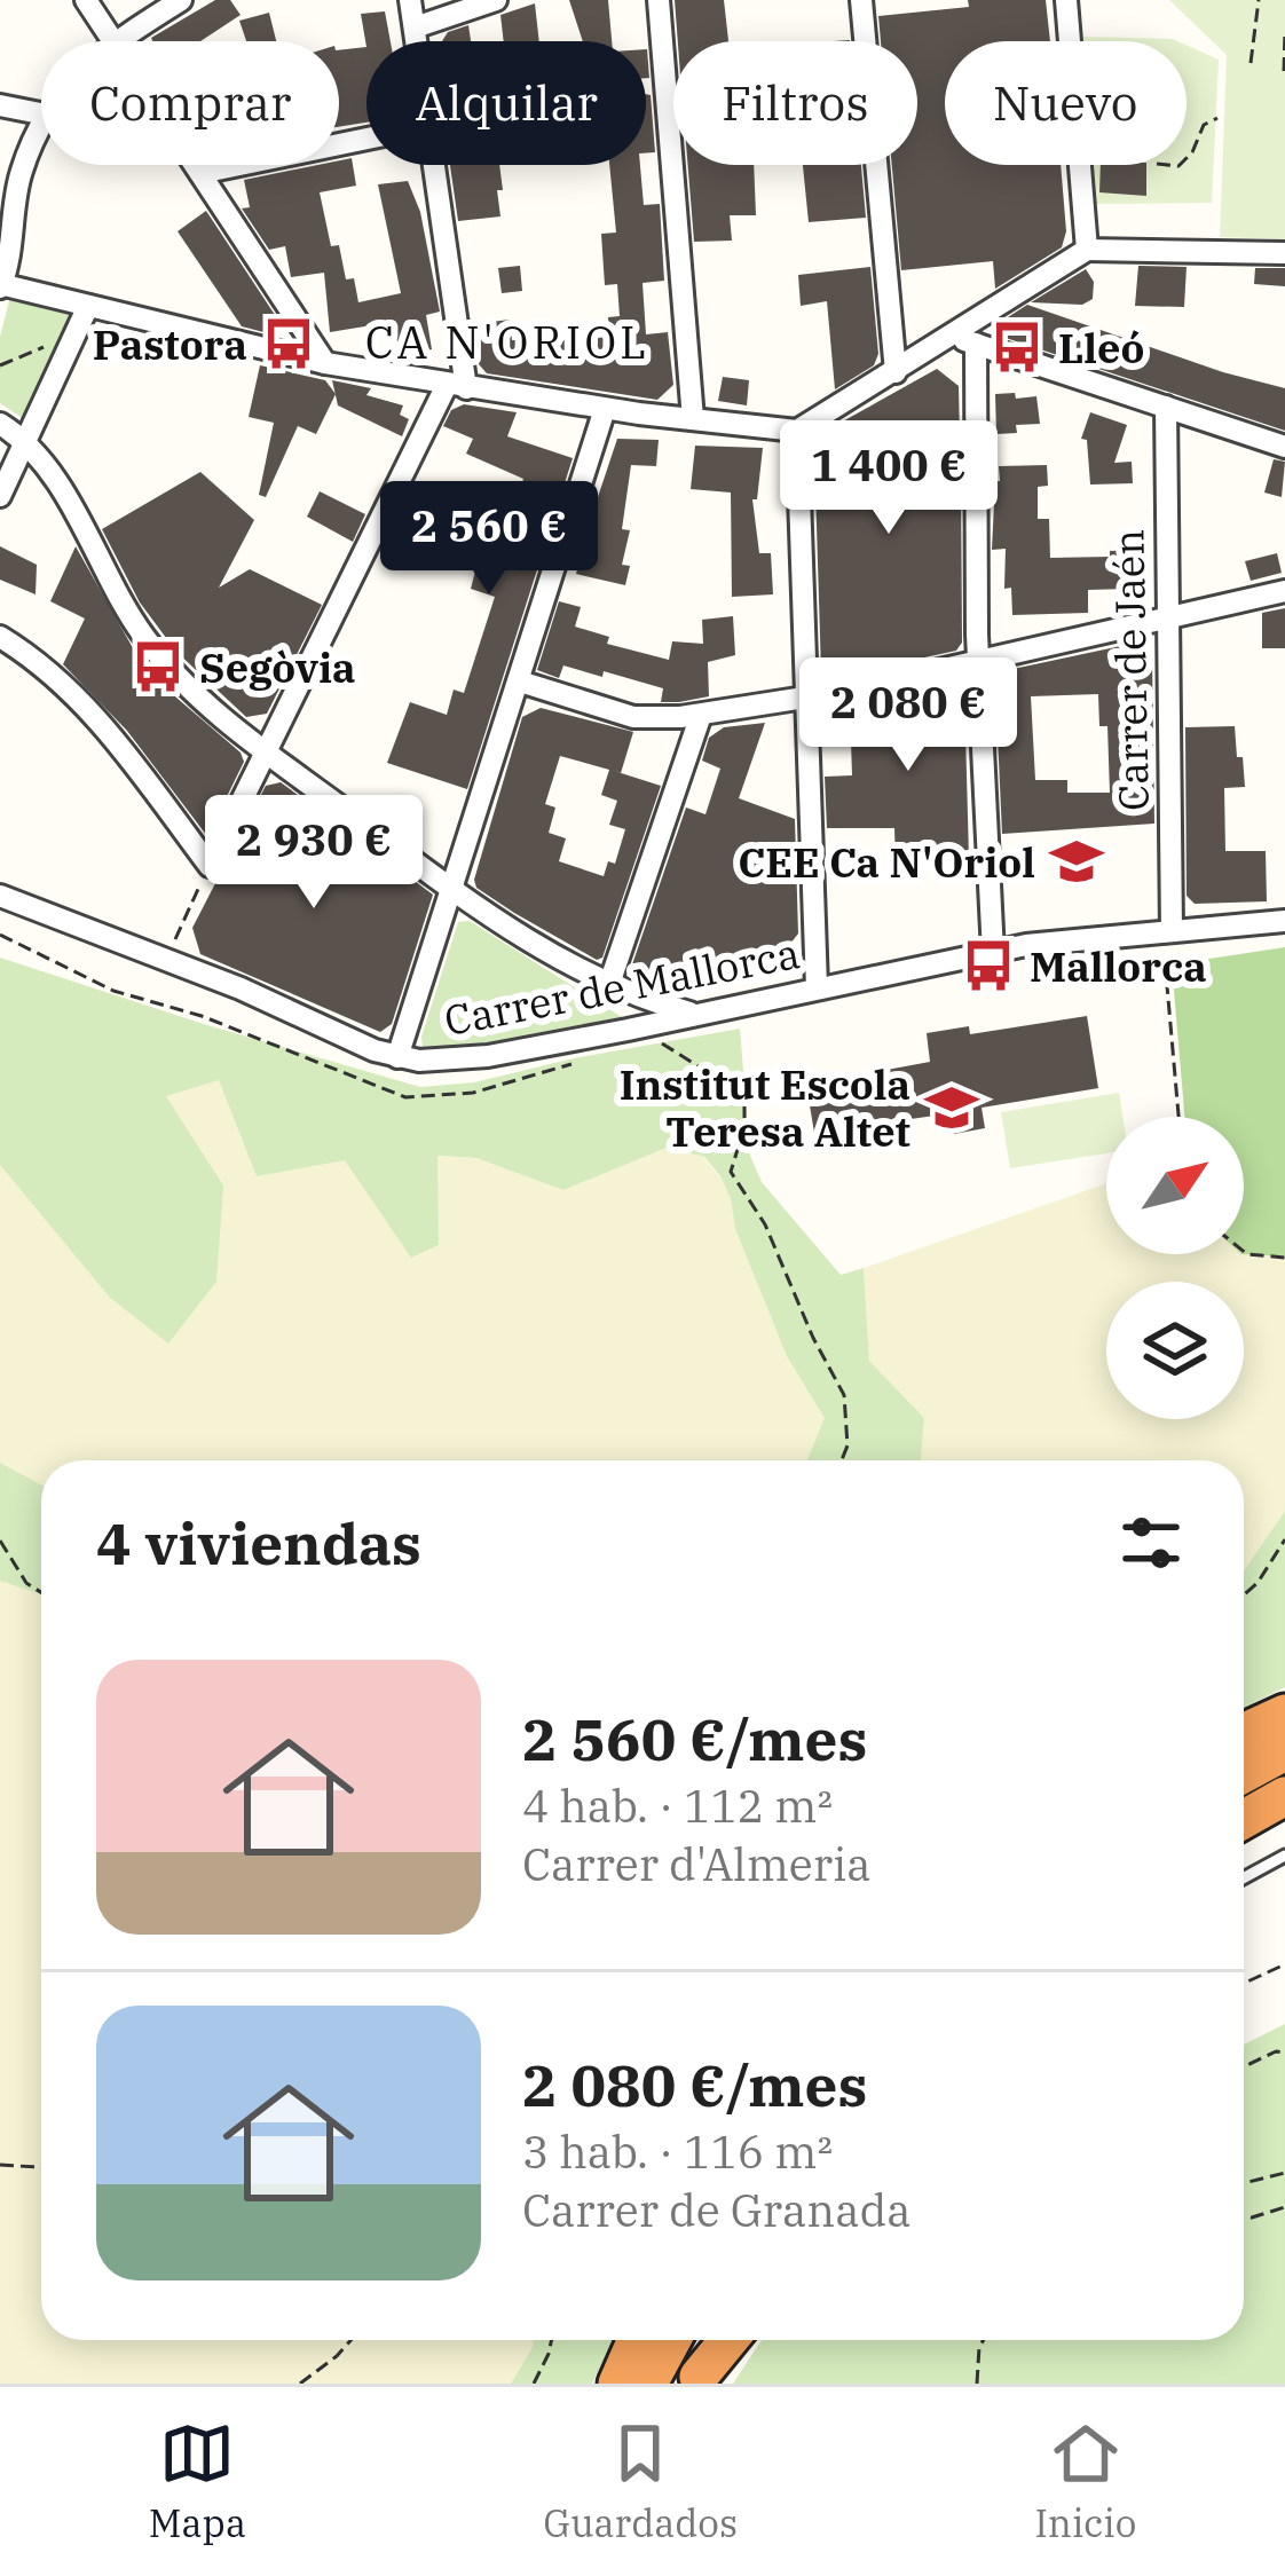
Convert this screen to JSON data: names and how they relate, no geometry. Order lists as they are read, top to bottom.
{
  "streets": {
    "street": ["Carrer de Jaén", "Carrer de Mallorca"]
  },
  "crossings": [
    ["Carrer de Jaén", "Carrer de Mallorca"]
  ],
  "districts": ["CA N'ORIOL"],
  "places": {
    "bus stop": [
      "Pastora",
      "Lleó",
      "Segòvia",
      "Mallorca"
    ],
    "school or university": ["CEE Ca N'Oriol", "Institut Escola Teresa Altet"]
  },
  "north": "top right",
  "page": {
    "chip": [
      "Comprar",
      "Alquilar",
      "Filtros",
      "Nuevo"
    ],
    "price": [
      "1 400 €",
      "2 560 €",
      "2 080 €",
      "2 930 €"
    ],
    "heading": "4 viviendas",
    "list": [
      {
        "name": "2 560 €/mes",
        "note": "4 hab. · 112 m² · Carrer d'Almeria"
      },
      {
        "name": "2 080 €/mes",
        "note": "3 hab. · 116 m² · Carrer de Granada"
      }
    ],
    "tabs": ["Mapa", "Guardados", "Inicio"]
  }
}
